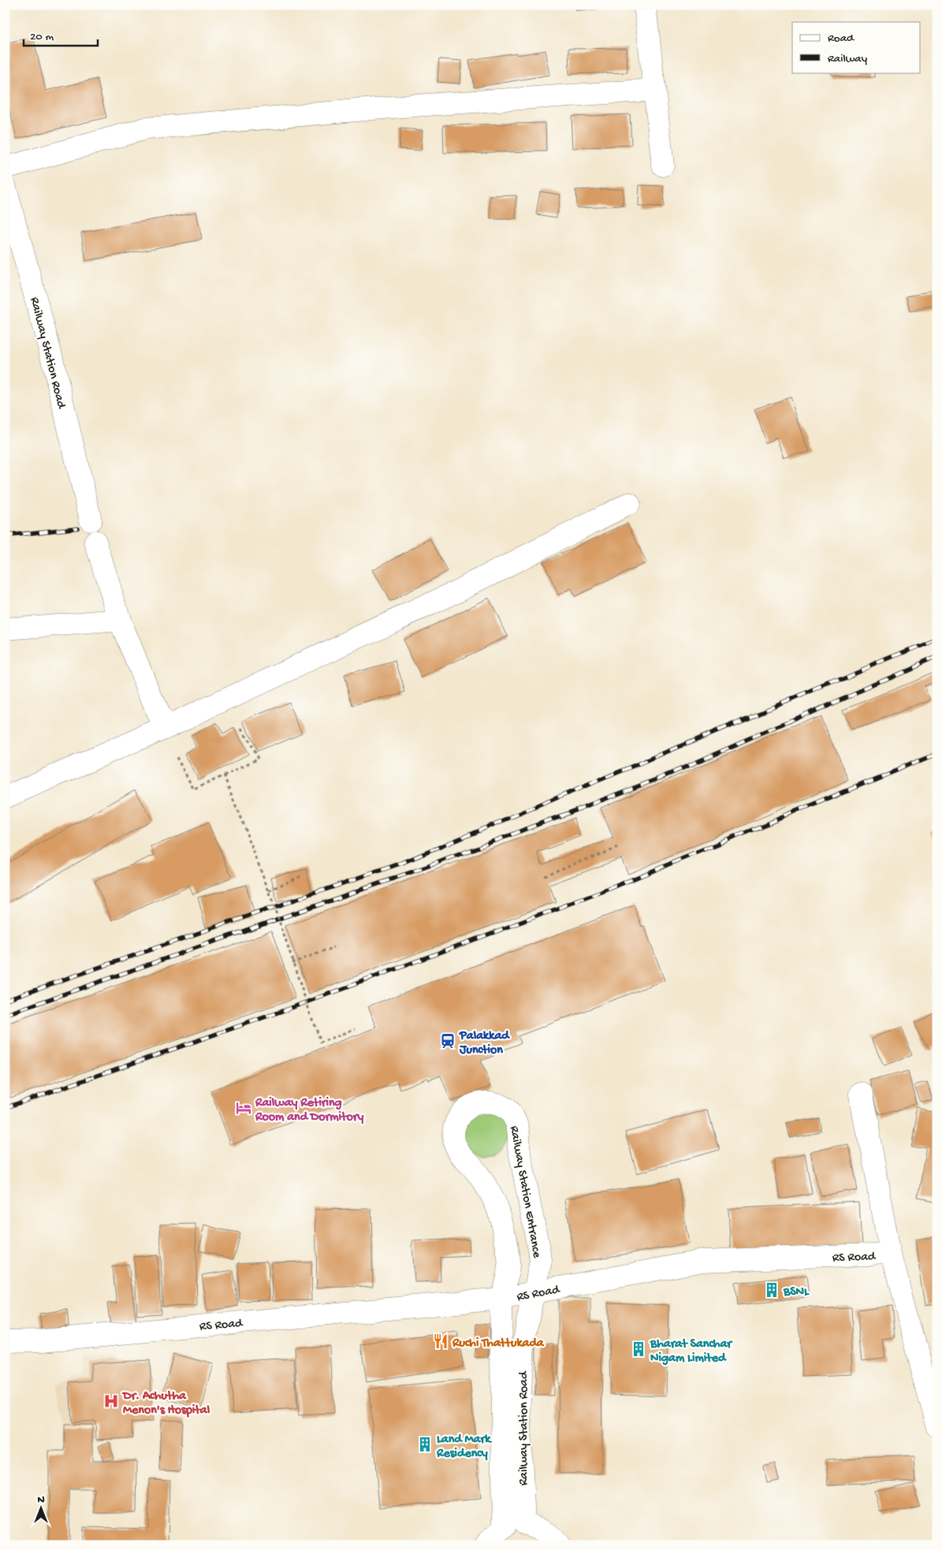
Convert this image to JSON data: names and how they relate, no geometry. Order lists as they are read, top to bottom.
{
  "streets": {
    "street": ["Railway Station Road", "Railway Station Entrance", "RS Road"]
  },
  "crossings": [
    ["Railway Station Road", "Railway Station Entrance"],
    ["Railway Station Road", "RS Road"],
    ["Railway Station Entrance", "RS Road"]
  ],
  "places": {
    "station": ["Palakkad Junction"],
    "hotel": ["Railway Retiring Room and Dormitory"],
    "building": ["BSNL", "Bharat Sanchar Nigam Limited", "Land Mark Residency"],
    "restaurant": ["Ruchi Thattukada"],
    "hospital": ["Dr. Achutha Menon's Hospital"]
  },
  "legend": ["Road", "Railway"],
  "scale_bar": "20 m",
  "north": "top"
}
